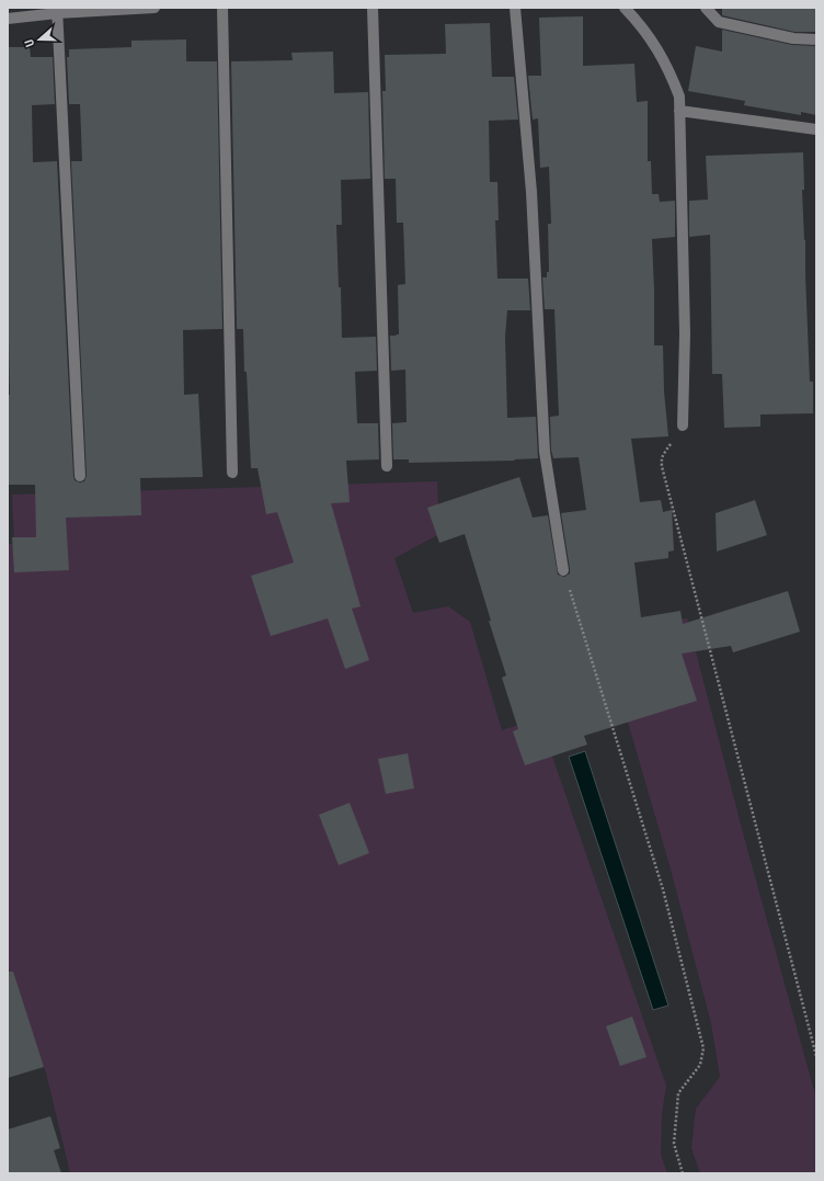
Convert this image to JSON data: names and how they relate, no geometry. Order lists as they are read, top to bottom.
{
  "north": "left"
}
